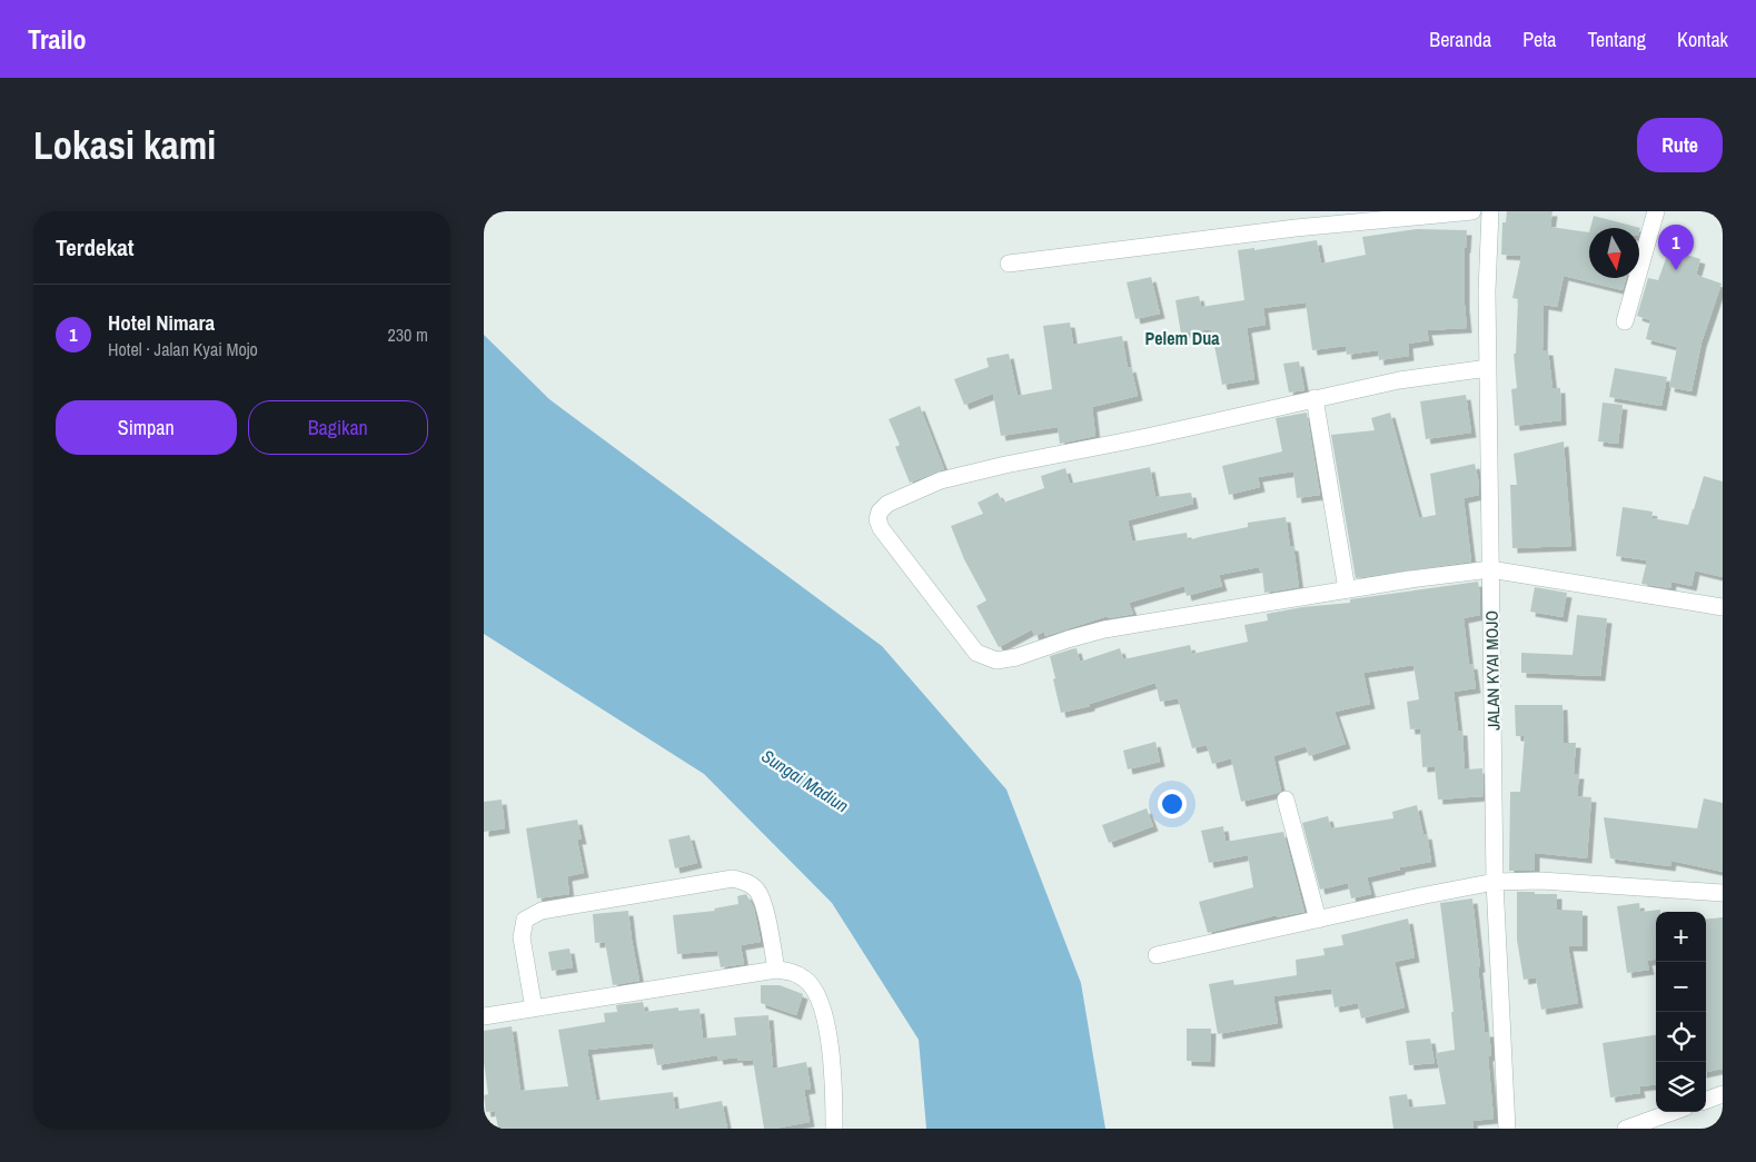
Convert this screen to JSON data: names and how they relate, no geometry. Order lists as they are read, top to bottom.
{
  "streets": {
    "street": ["JALAN KYAI MOJO"]
  },
  "districts": ["Pelem Dua"],
  "water": ["Sungai Madiun"],
  "north": "bottom",
  "page": {
    "header": "Trailo",
    "nav": [
      "Beranda",
      "Peta",
      "Tentang",
      "Kontak"
    ],
    "buttons": [
      "Rute",
      ["Simpan", "Bagikan"]
    ],
    "title": "Lokasi kami",
    "heading": "Terdekat",
    "pins": "1",
    "list": [
      {
        "mark": "1",
        "name": "Hotel Nimara",
        "note": "Hotel · Jalan Kyai Mojo",
        "value": "230 m"
      }
    ],
    "map_buttons": ["+", "−"]
  }
}
